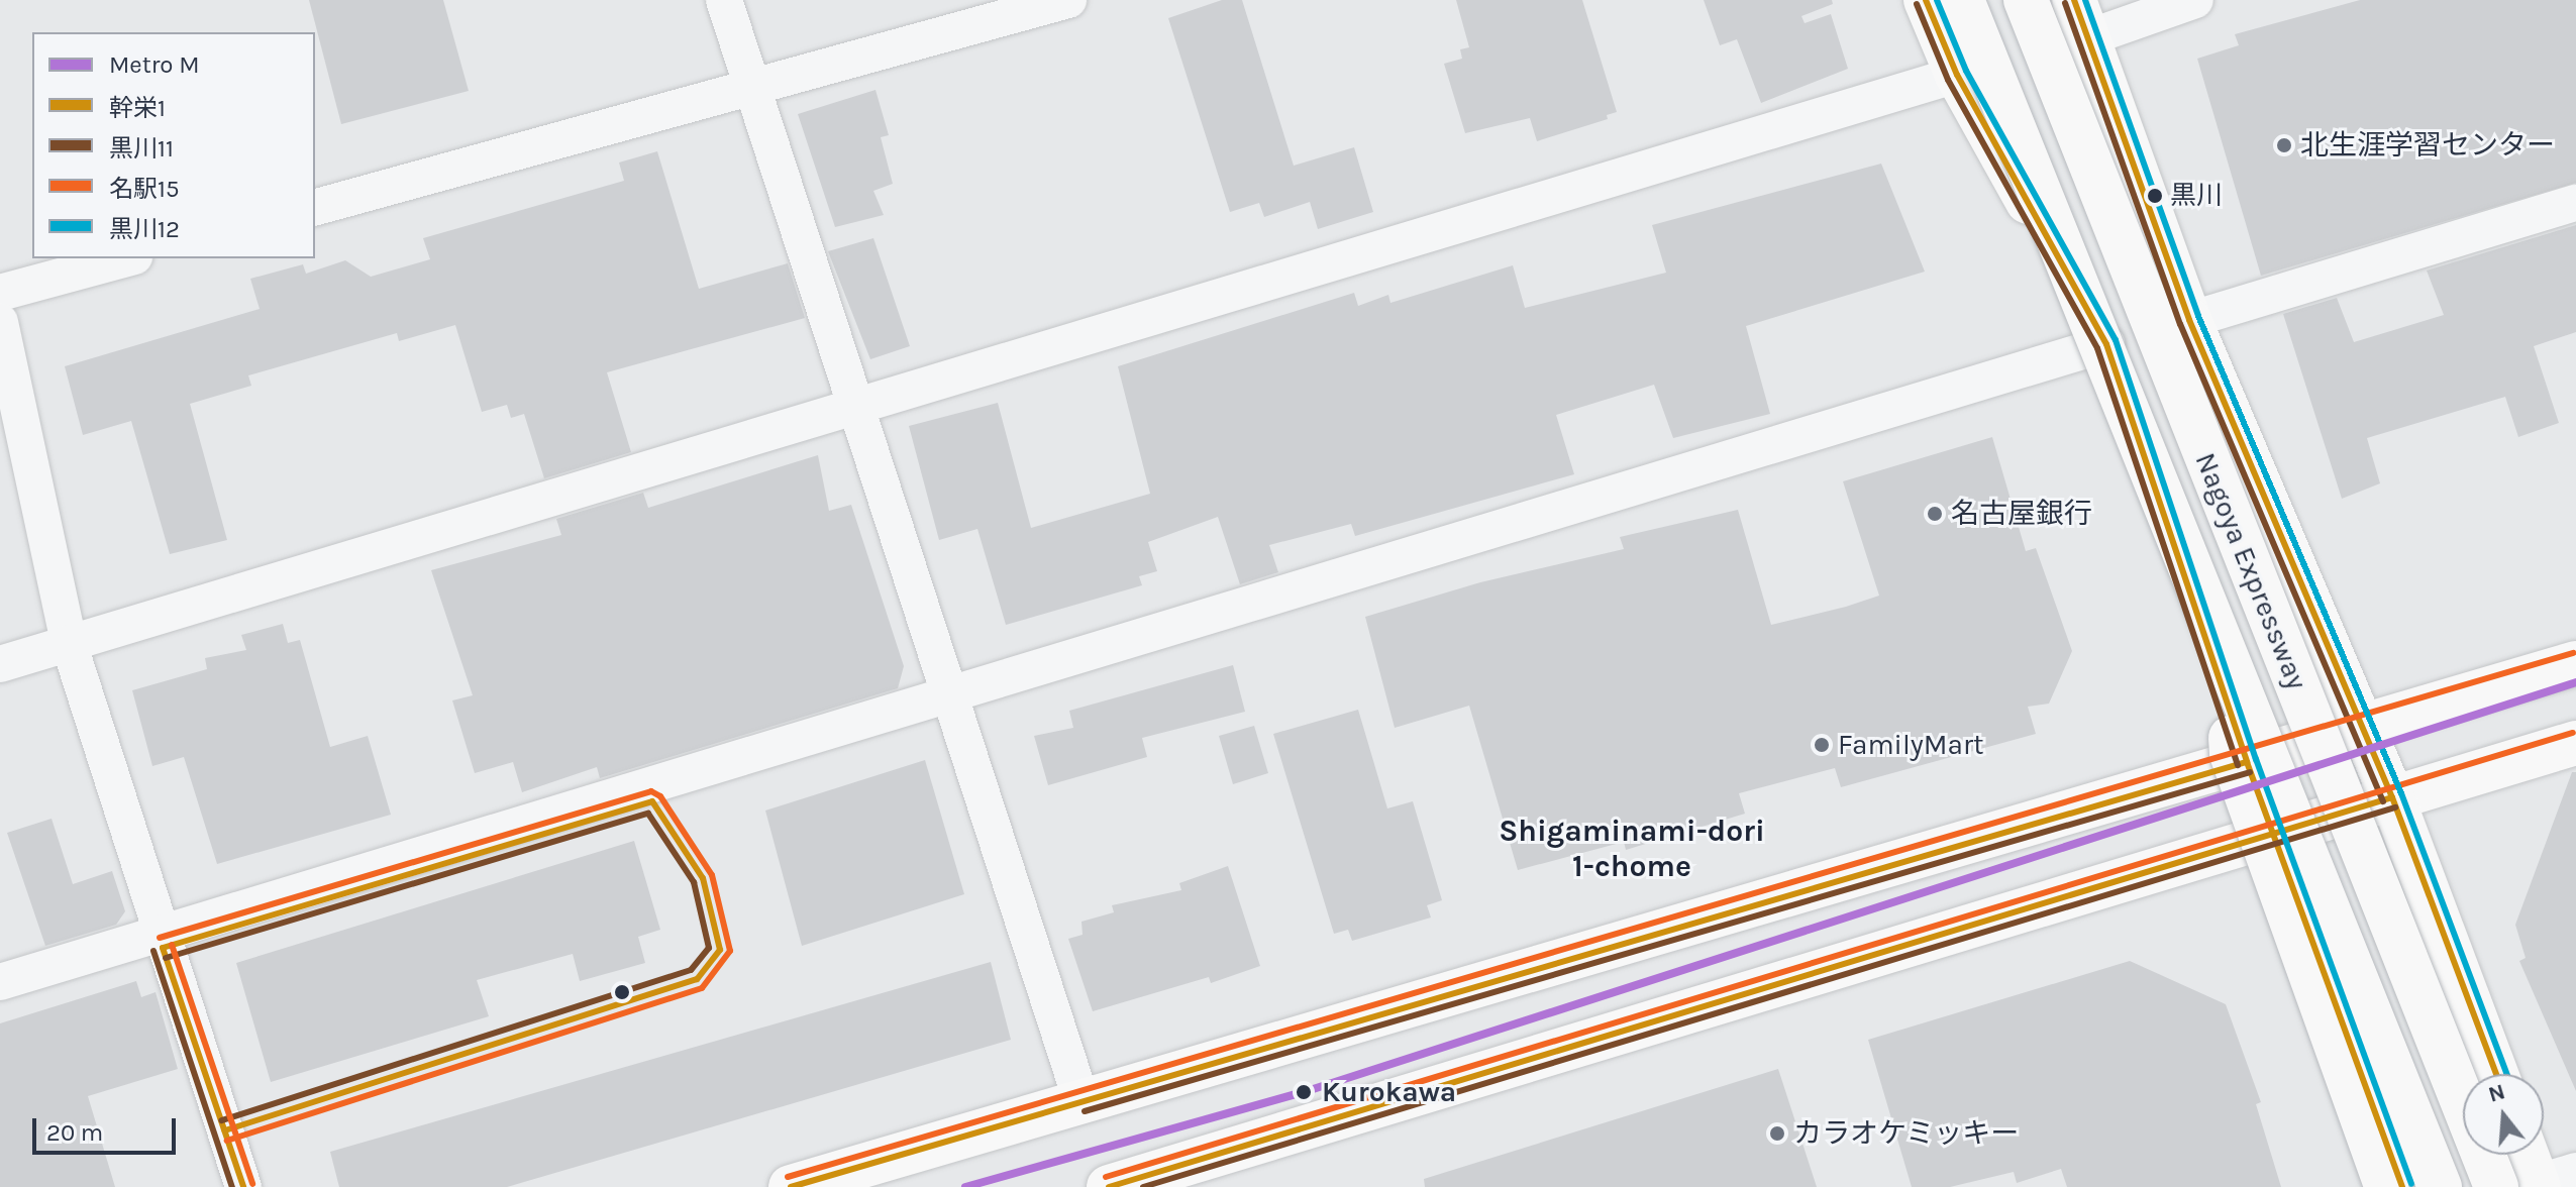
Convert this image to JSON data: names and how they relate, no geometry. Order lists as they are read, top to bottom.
{
  "streets": {
    "main road": ["Nagoya Expressway"]
  },
  "districts": ["Shigaminami-dori 1-chome"],
  "places": [
    "北生涯学習センター",
    "黒川",
    "名古屋銀行",
    "FamilyMart",
    "Kurokawa",
    "カラオケミッキー"
  ],
  "lines": [
    "transit line 幹栄1",
    "transit line 黒川12",
    "transit line 黒川11",
    "transit line 名駅15",
    "metro line M"
  ],
  "legend": [
    "Metro M",
    "幹栄1",
    "黒川11",
    "名駅15",
    "黒川12"
  ],
  "scale_bar": "20 m",
  "north": "top"
}
